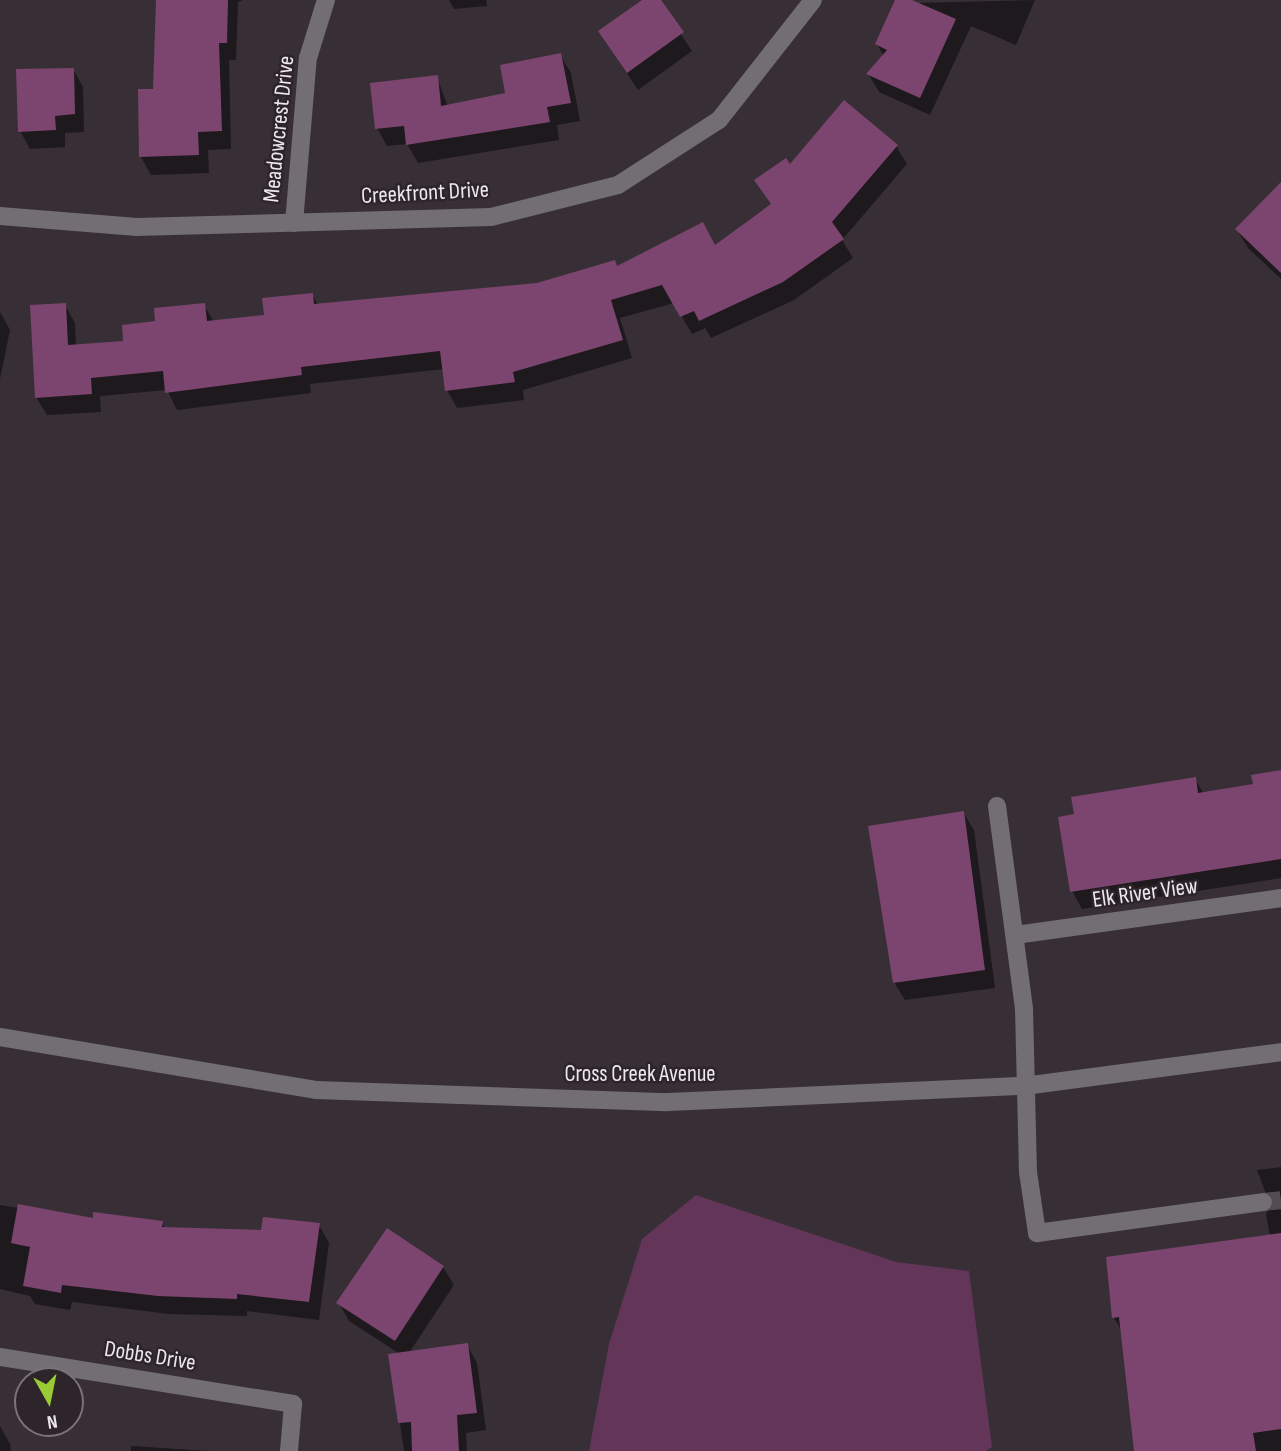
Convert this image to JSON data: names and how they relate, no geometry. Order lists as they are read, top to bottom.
{
  "streets": {
    "street": [
      "Meadowcrest Drive",
      "Creekfront Drive",
      "Elk River View",
      "Cross Creek Avenue",
      "Dobbs Drive"
    ]
  },
  "crossings": [
    ["Meadowcrest Drive", "Creekfront Drive"]
  ],
  "north": "bottom"
}
